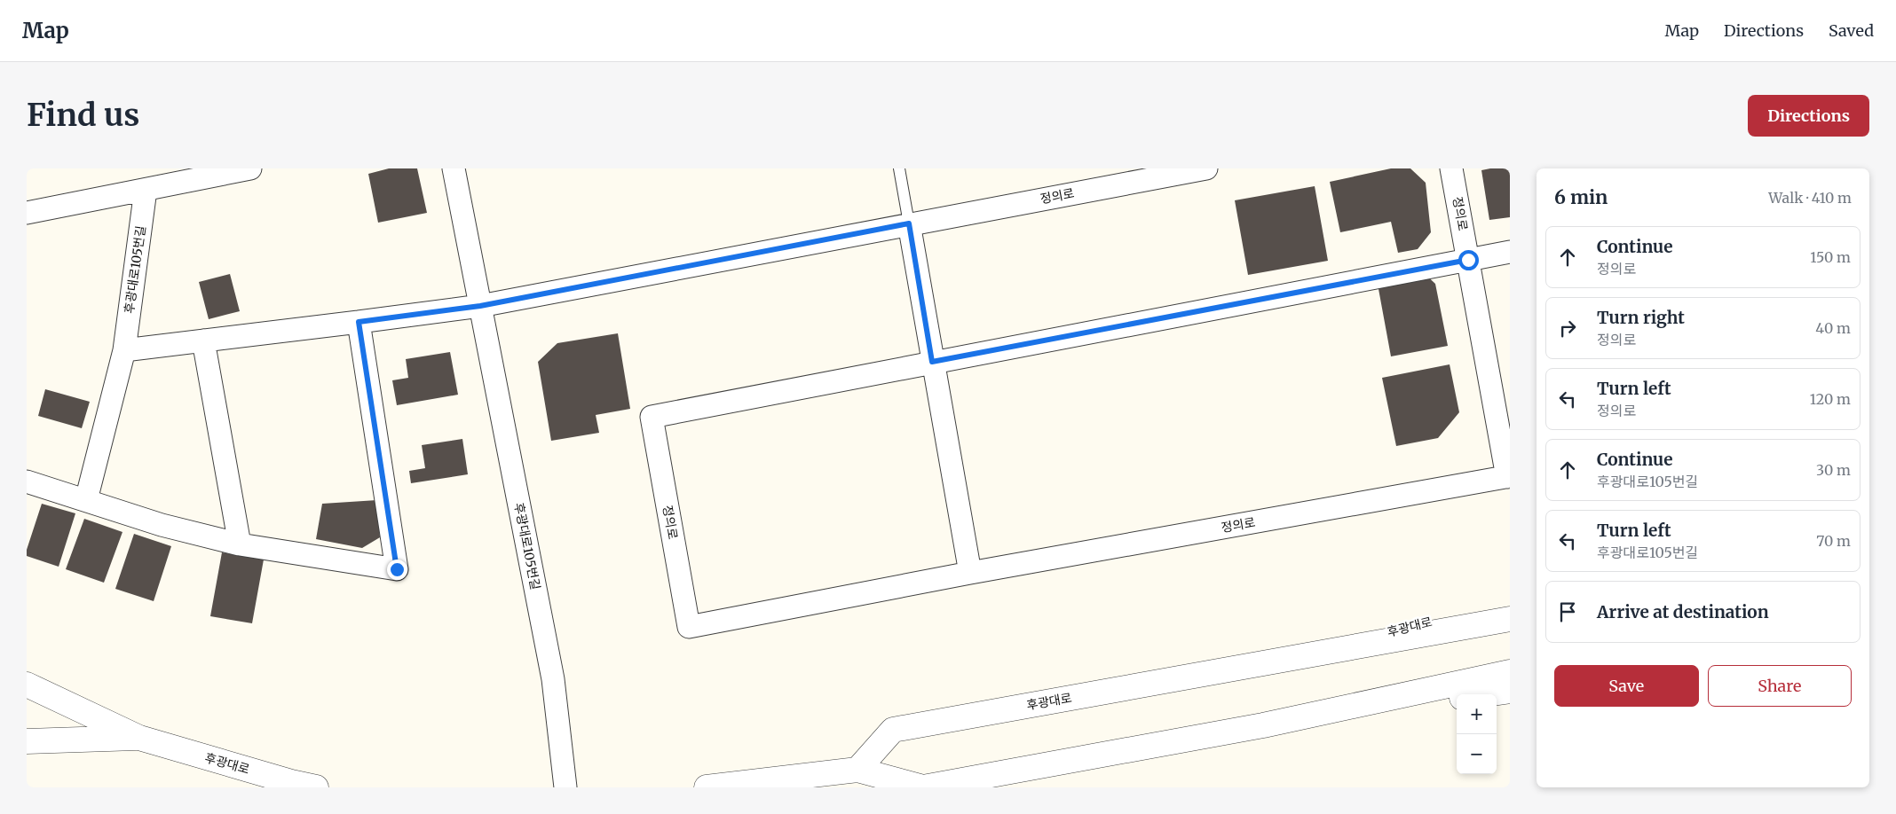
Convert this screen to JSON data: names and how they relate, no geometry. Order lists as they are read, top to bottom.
{
  "streets": {
    "street": ["정의로", "후광대로105번길", "후광대로"]
  },
  "crossings": [
    ["정의로", "후광대로105번길"]
  ],
  "page": {
    "header": "Map",
    "nav": ["Map", "Directions", "Saved"],
    "buttons": [
      "Directions",
      ["Save", "Share"]
    ],
    "title": "Find us",
    "heading": ["6 min", "Walk · 410 m"],
    "list": [
      ["Continue", "정의로", "150 m"],
      ["Turn right", "정의로", "40 m"],
      ["Turn left", "정의로", "120 m"],
      ["Continue", "후광대로105번길", "30 m"],
      ["Turn left", "후광대로105번길", "70 m"],
      "Arrive at destination"
    ],
    "map_buttons": ["+", "−"]
  }
}
